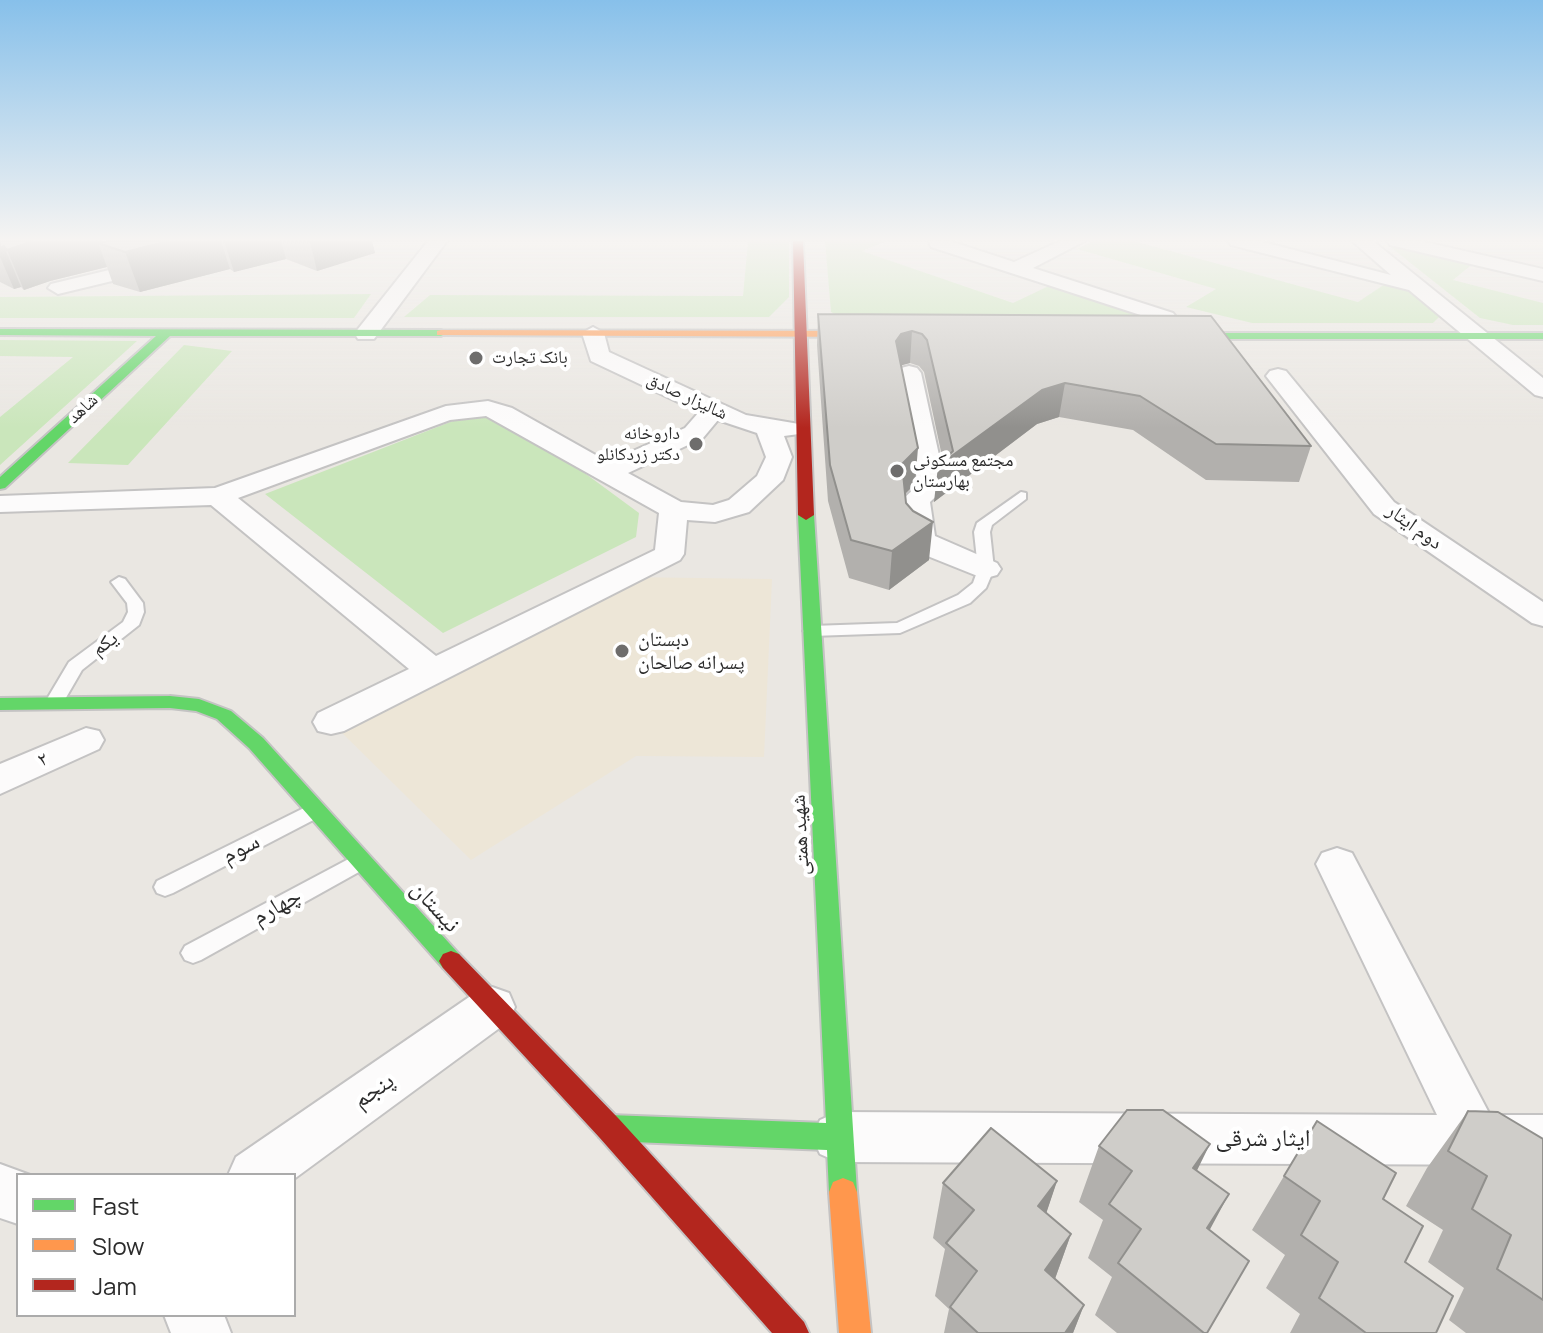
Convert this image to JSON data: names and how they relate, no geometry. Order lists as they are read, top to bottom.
{
  "streets": {
    "main road": ["شاهد", "شهید همتی", "نيستان"],
    "street": [
      "شالیزار صادق",
      "دوم ایثار",
      "۲",
      "پنجم",
      "ایثار شرقی"
    ],
    "lane": ["یکم", "سوم", "چهارم"]
  },
  "crossings": [
    ["شالیزار صادق", "شهید همتی"],
    ["یکم", "نيستان"],
    ["شهید همتی", "ایثار شرقی"],
    ["سوم", "نيستان"],
    ["چهارم", "نيستان"],
    ["نيستان", "پنجم"]
  ],
  "places": [
    "بانک تجارت",
    "داروخانه دکتر زردکانلو",
    "مجتمع مسکونی بهارستان",
    "دبستان پسرانه صالحان"
  ],
  "legend": ["Fast", "Slow", "Jam"]
}
